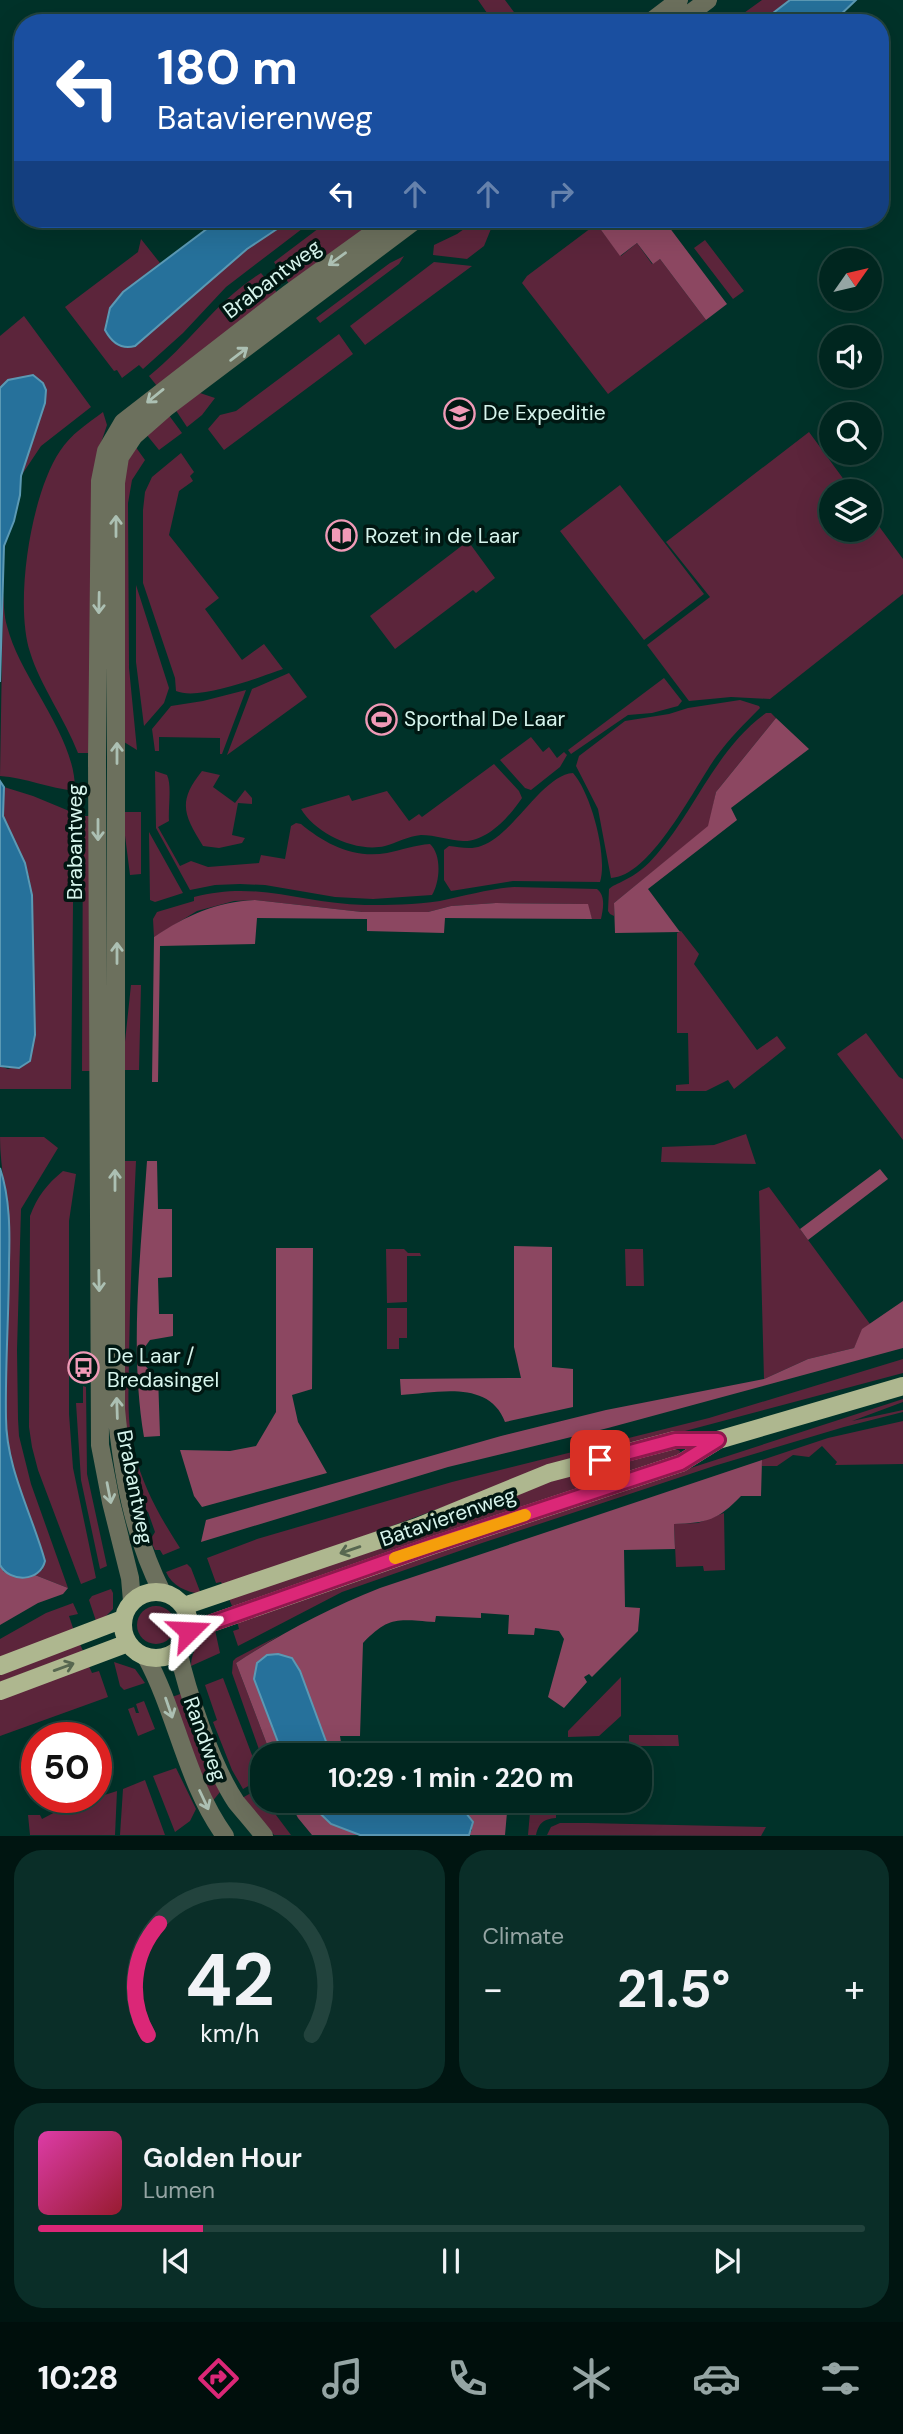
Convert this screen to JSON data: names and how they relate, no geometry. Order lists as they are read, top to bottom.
{
  "streets": {
    "main road": ["Batavierenweg"],
    "street": ["Brabantweg", "Randweg"]
  },
  "crossings": [
    ["Brabantweg", "Batavierenweg"],
    ["Brabantweg", "Randweg"],
    ["Batavierenweg", "Randweg"]
  ],
  "places": {
    "school or university": ["De Expeditie"],
    "library": ["Rozet in de Laar"],
    "sports": ["Sporthal De Laar"],
    "bus stop": ["De Laar / Bredasingel"]
  },
  "north": "top right",
  "page": {
    "turn": ["180 m", "Batavierenweg"],
    "limit": "50",
    "trip": "10:29 · 1 min · 220 m",
    "tile": "Climate",
    "heat": ["−", "21.5°", "+"],
    "song": ["Golden Hour", "Lumen"],
    "tabs": "10:28",
    "gauge": ["42", "km/h"]
  }
}
